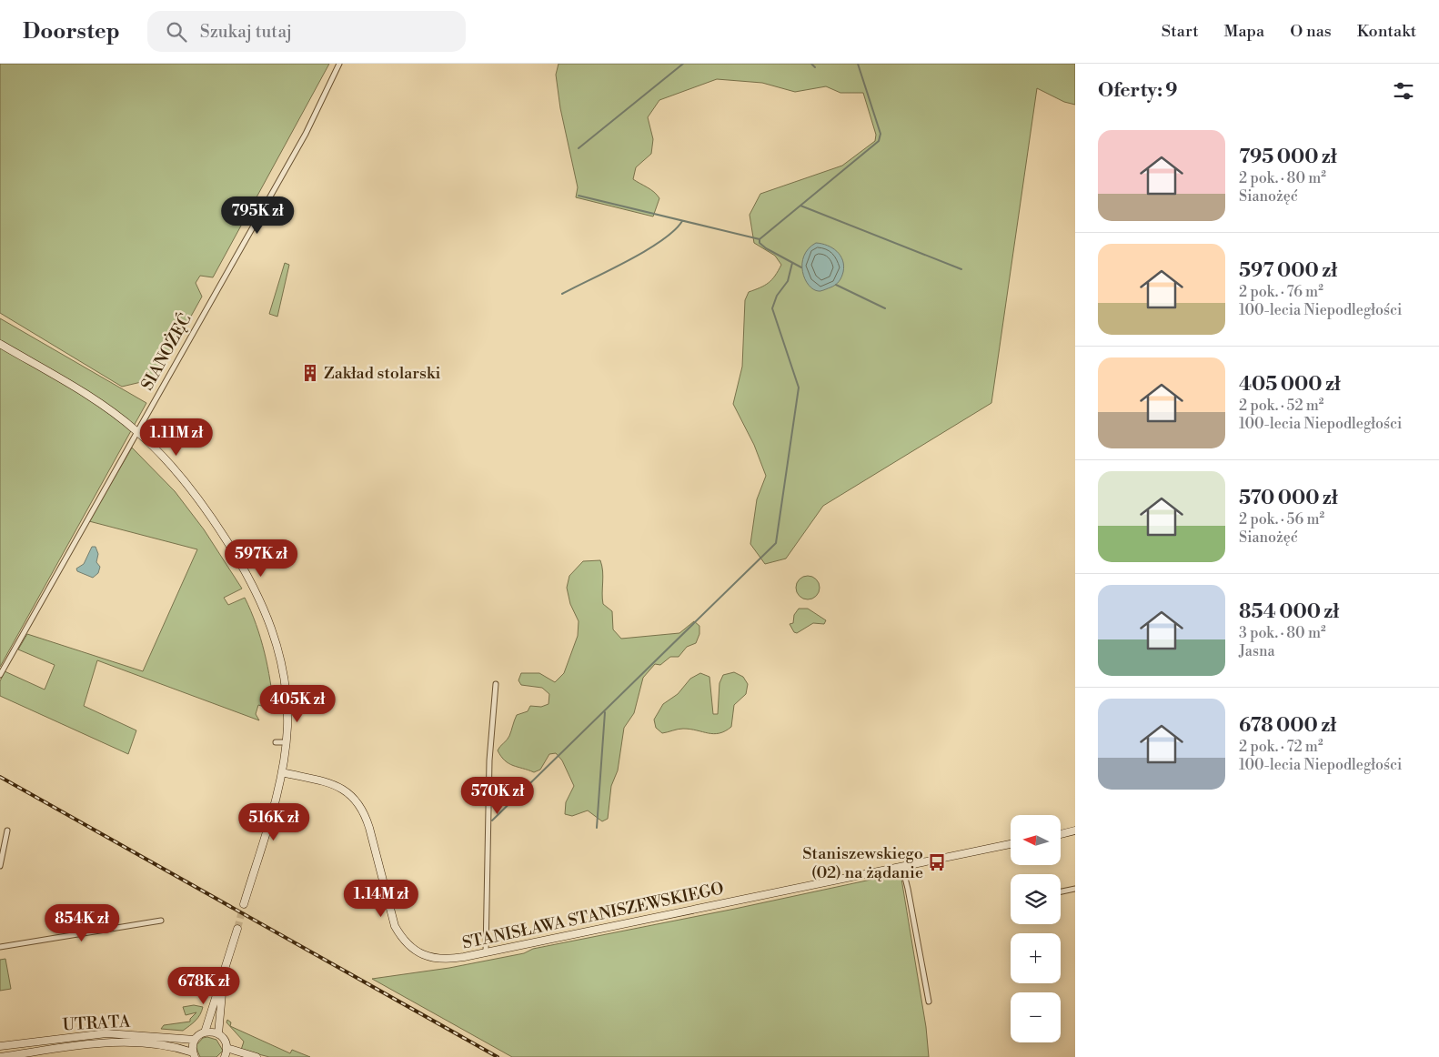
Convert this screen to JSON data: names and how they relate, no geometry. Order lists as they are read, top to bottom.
{
  "streets": {
    "main road": ["STANISŁAWA STANISZEWSKIEGO", "UTRATA"],
    "street": ["SIANOŻĘĆ"]
  },
  "places": {
    "building": ["Zakład stolarski"],
    "bus stop": ["Staniszewskiego (02) na żądanie"]
  },
  "north": "left",
  "page": {
    "header": "Doorstep",
    "search": "Szukaj tutaj",
    "nav": [
      "Start",
      "Mapa",
      "O nas",
      "Kontakt"
    ],
    "heading": "Oferty: 9",
    "list": [
      {
        "name": "795 000 zł",
        "note": "2 pok. · 80 m² · Sianożęć"
      },
      {
        "name": "597 000 zł",
        "note": "2 pok. · 76 m² · 100-lecia Niepodległości"
      },
      {
        "name": "405 000 zł",
        "note": "2 pok. · 52 m² · 100-lecia Niepodległości"
      },
      {
        "name": "570 000 zł",
        "note": "2 pok. · 56 m² · Sianożęć"
      },
      {
        "name": "854 000 zł",
        "note": "3 pok. · 80 m² · Jasna"
      },
      {
        "name": "678 000 zł",
        "note": "2 pok. · 72 m² · 100-lecia Niepodległości"
      }
    ],
    "price": [
      "795K zł",
      "1.11M zł",
      "597K zł",
      "405K zł",
      "570K zł",
      "516K zł",
      "1.14M zł",
      "854K zł",
      "678K zł"
    ],
    "map_buttons": ["+", "−"]
  }
}
